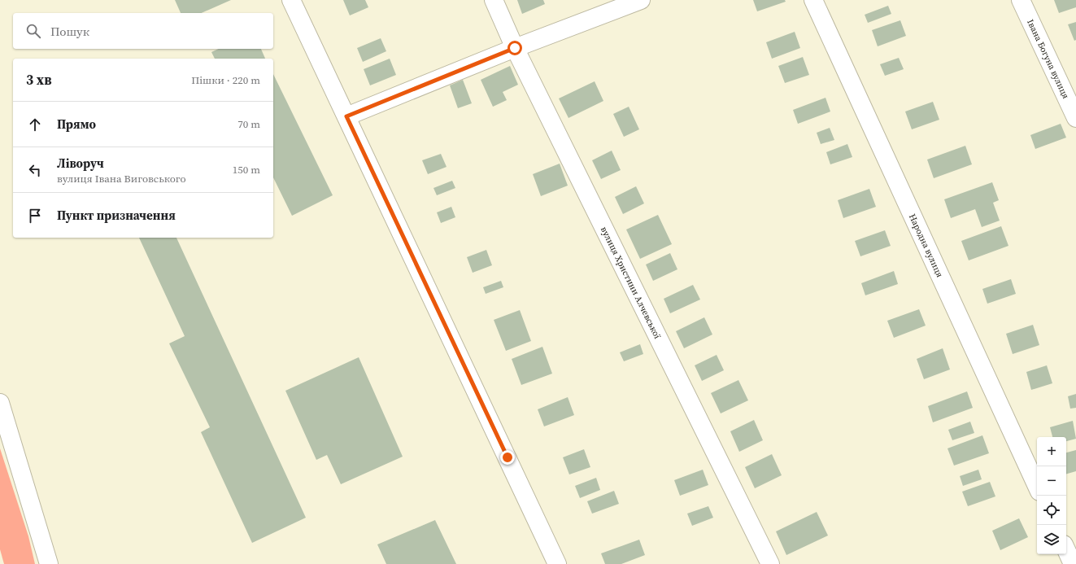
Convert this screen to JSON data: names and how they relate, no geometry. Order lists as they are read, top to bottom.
{
  "streets": {
    "street": ["Івана Богуна вулиця", "Народна вулиця", "вулиця Христини Алчевської"]
  },
  "page": {
    "search": "Пошук",
    "heading": ["3 хв", "Пішки · 220 m"],
    "list": [
      ["Прямо", "70 m"],
      ["Ліворуч", "вулиця Івана Виговського", "150 m"],
      "Пункт призначення"
    ],
    "map_buttons": ["+", "−"]
  }
}
